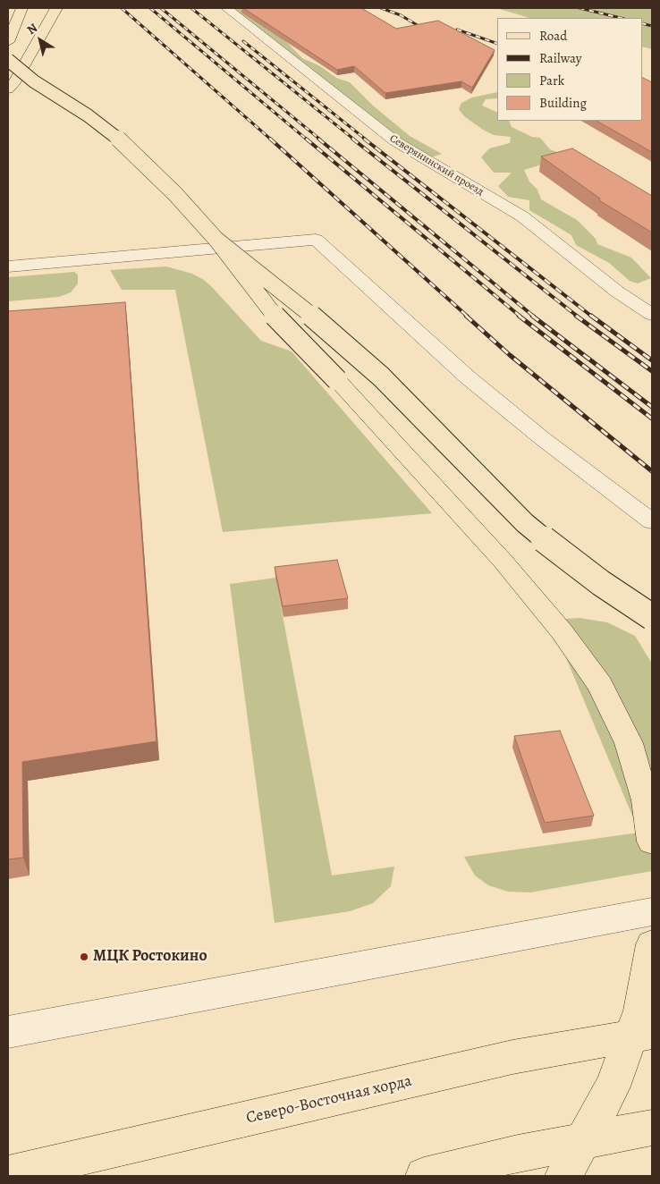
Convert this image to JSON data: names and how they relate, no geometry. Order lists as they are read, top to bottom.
{
  "streets": {
    "main road": ["Северо-Восточная хорда"],
    "street": ["Северянинский проезд"]
  },
  "places": ["МЦК Ростокино"],
  "legend": [
    "Road",
    "Railway",
    "Park",
    "Building"
  ],
  "north": "top left"
}
